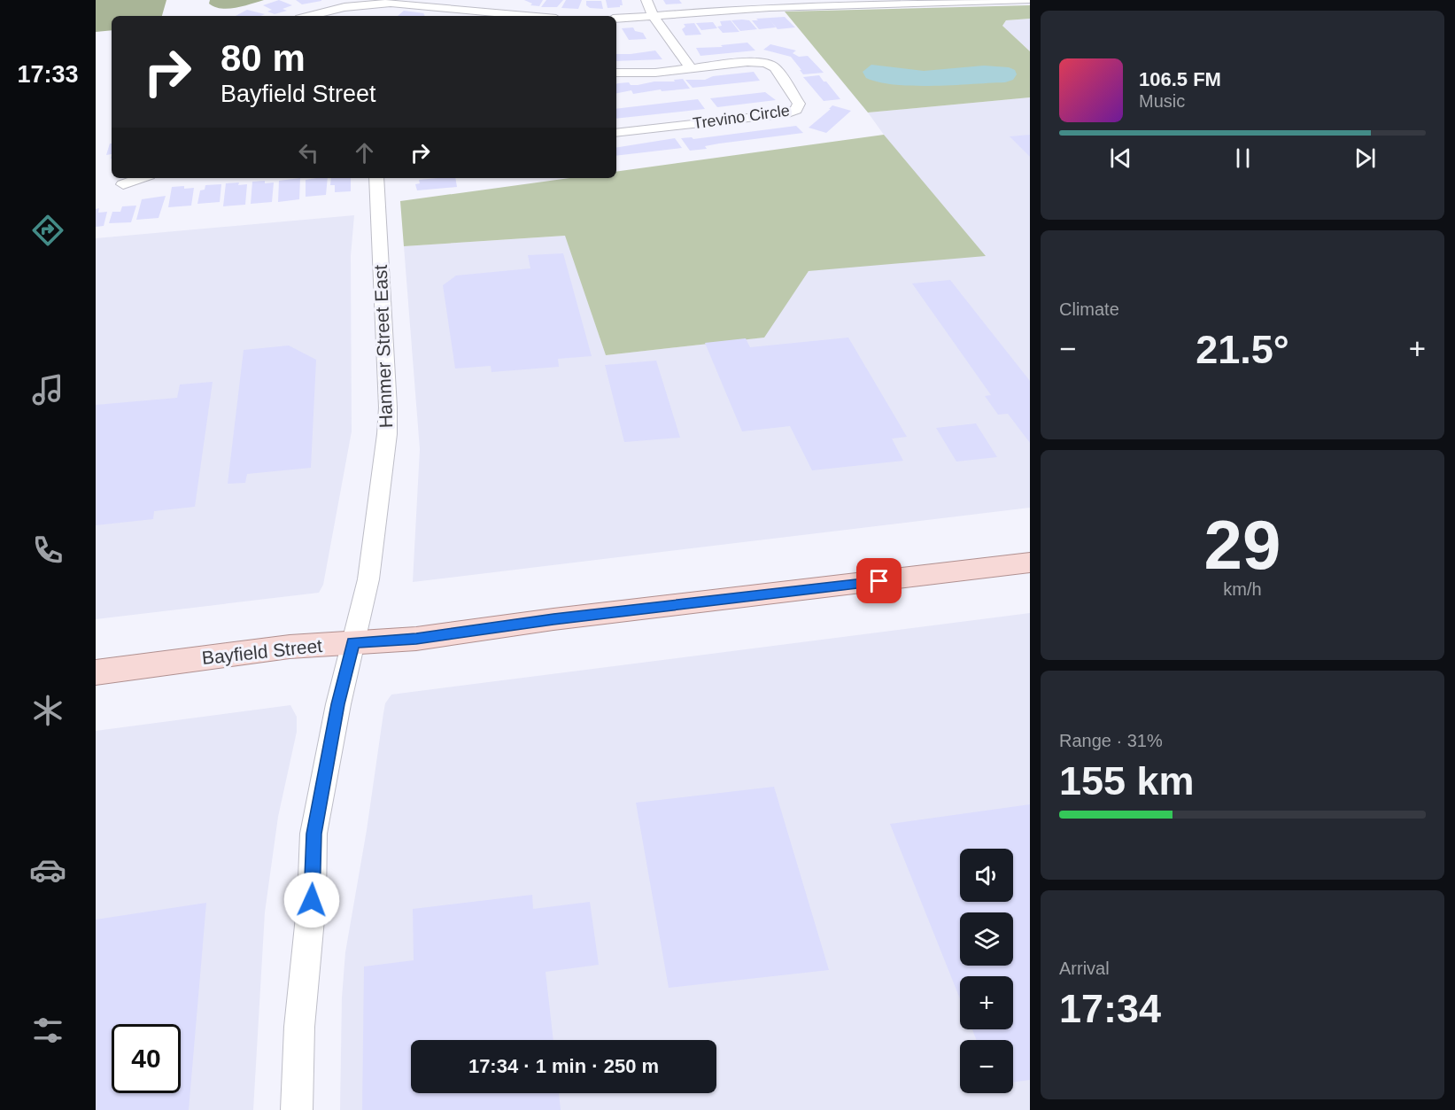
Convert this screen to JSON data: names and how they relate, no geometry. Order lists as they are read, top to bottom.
{
  "streets": {
    "main road": ["Bayfield Street"],
    "street": ["Trevino Circle", "Hanmer Street East"]
  },
  "crossings": [
    ["Hanmer Street East", "Bayfield Street"]
  ],
  "page": {
    "tabs": "17:33",
    "turn": ["80 m", "Bayfield Street"],
    "song": ["106.5 FM", "Music"],
    "tile": [
      "Climate",
      ["29", "km/h"],
      ["Range · 31%", "155 km"],
      ["Arrival", "17:34"]
    ],
    "heat": ["−", "21.5°", "+"],
    "map_buttons": ["+", "−"],
    "limit": "40",
    "trip": "17:34 · 1 min · 250 m"
  }
}
